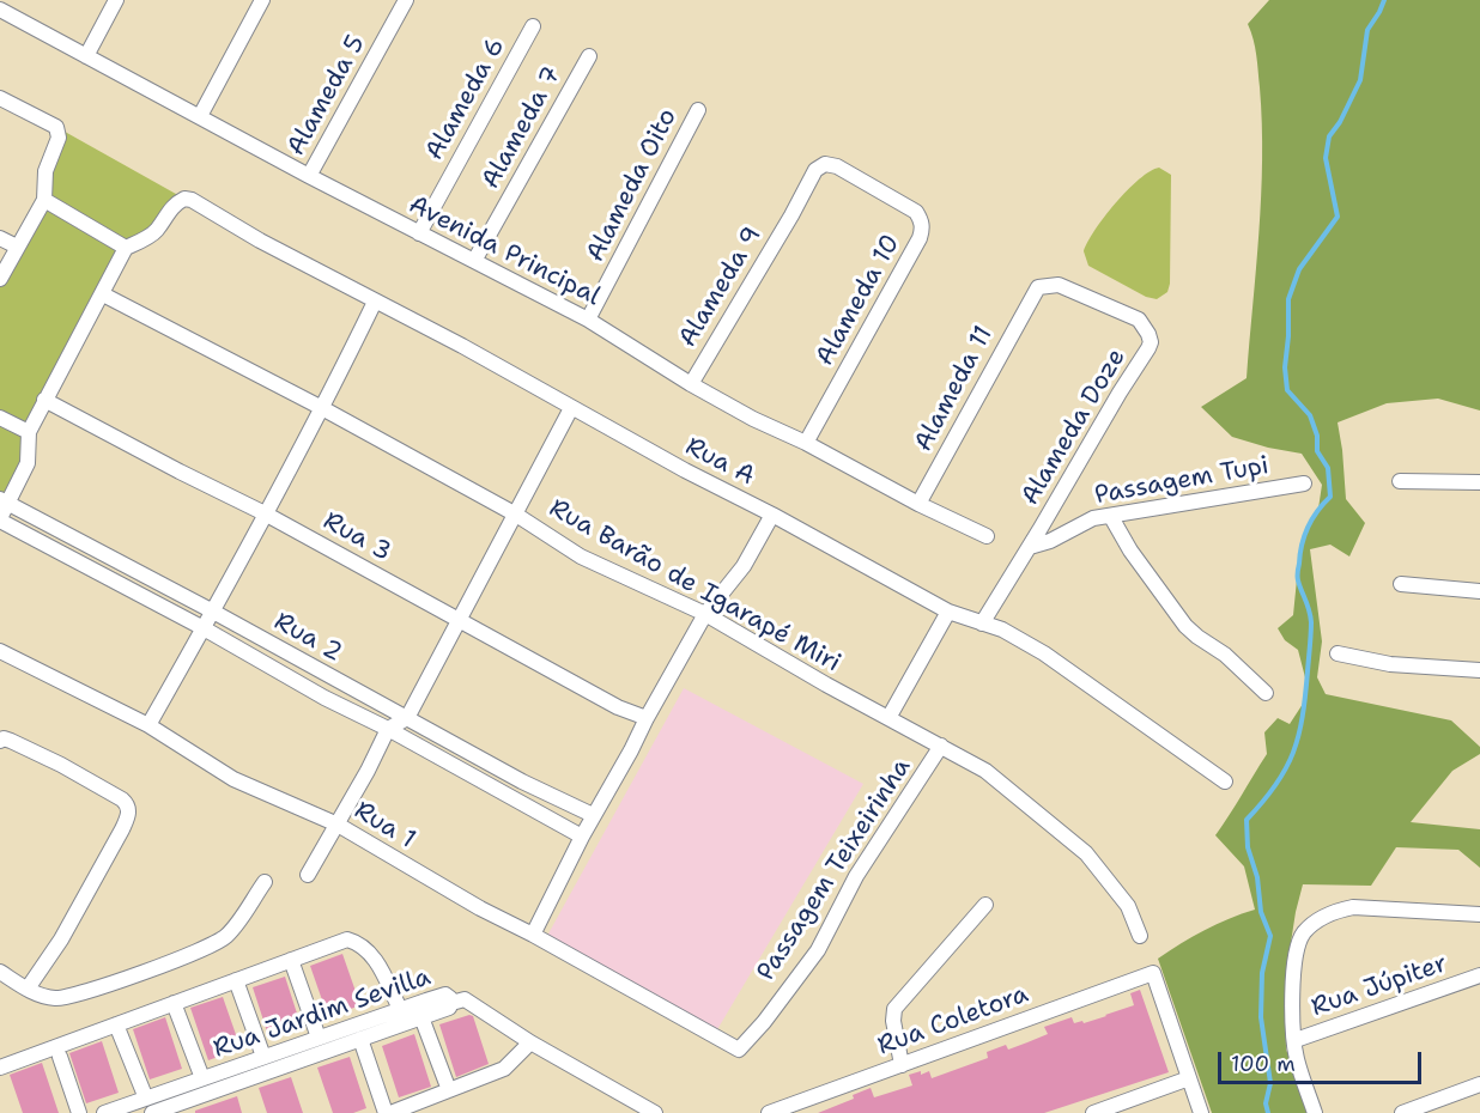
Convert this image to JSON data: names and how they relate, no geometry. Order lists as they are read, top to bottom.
{
  "streets": {
    "street": [
      "Alameda 5",
      "Alameda 6",
      "Alameda 7",
      "Alameda Oito",
      "Avenida Principal",
      "Alameda 9",
      "Alameda 10",
      "Alameda 11",
      "Alameda Doze",
      "Rua A",
      "Passagem Tupi",
      "Rua 3",
      "Rua Barão de Igarapé Miri",
      "Rua 2",
      "Rua 1",
      "Passagem Teixeirinha",
      "Rua Júpiter",
      "Rua Jardim Sevilla",
      "Rua Coletora"
    ]
  },
  "crossings": [
    ["Alameda 5", "Avenida Principal"],
    ["Alameda 6", "Avenida Principal"],
    ["Alameda 7", "Avenida Principal"],
    ["Alameda Oito", "Avenida Principal"],
    ["Avenida Principal", "Alameda 9"],
    ["Avenida Principal", "Alameda 10"],
    ["Avenida Principal", "Alameda 11"],
    ["Alameda 9", "Alameda 10"],
    ["Alameda 11", "Alameda Doze"],
    ["Alameda Doze", "Rua A"],
    ["Alameda Doze", "Passagem Tupi"],
    ["Rua Barão de Igarapé Miri", "Passagem Teixeirinha"],
    ["Rua 1", "Passagem Teixeirinha"]
  ],
  "scale_bar": "100 m"
}
